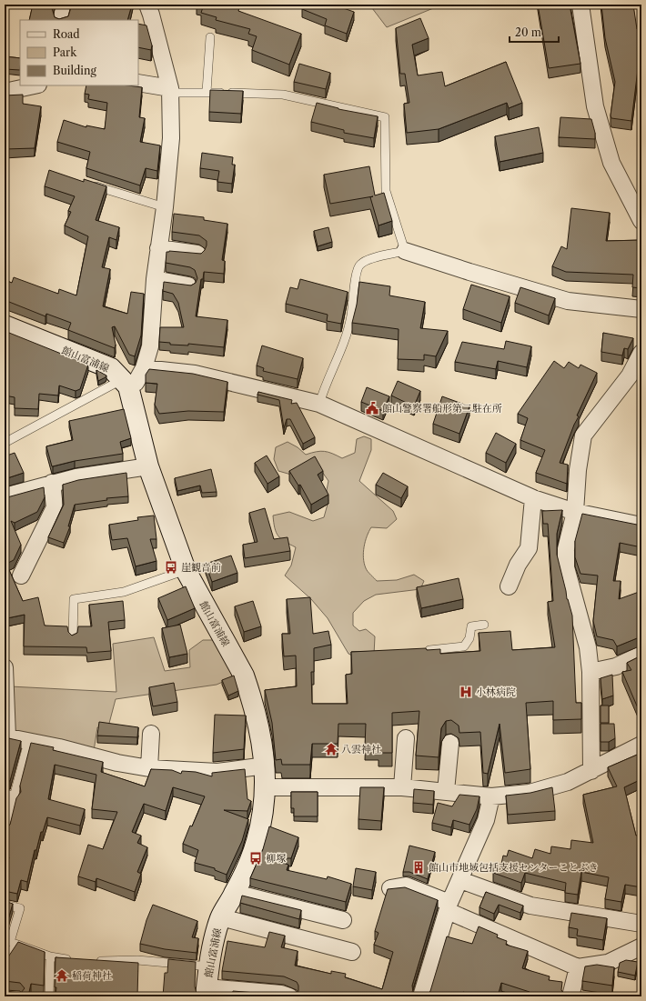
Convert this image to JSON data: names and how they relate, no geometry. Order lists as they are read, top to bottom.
{
  "streets": {
    "main road": ["館山富浦線"]
  },
  "places": {
    "public building": ["館山警察署船形第二駐在所"],
    "bus stop": ["崖観音前", "柳塚"],
    "hospital": ["小林病院"],
    "temple": ["八雲神社", "稲荷神社"],
    "building": ["館山市地域包括支援センターことぶき"]
  },
  "legend": ["Road", "Park", "Building"],
  "scale_bar": "20 m"
}
